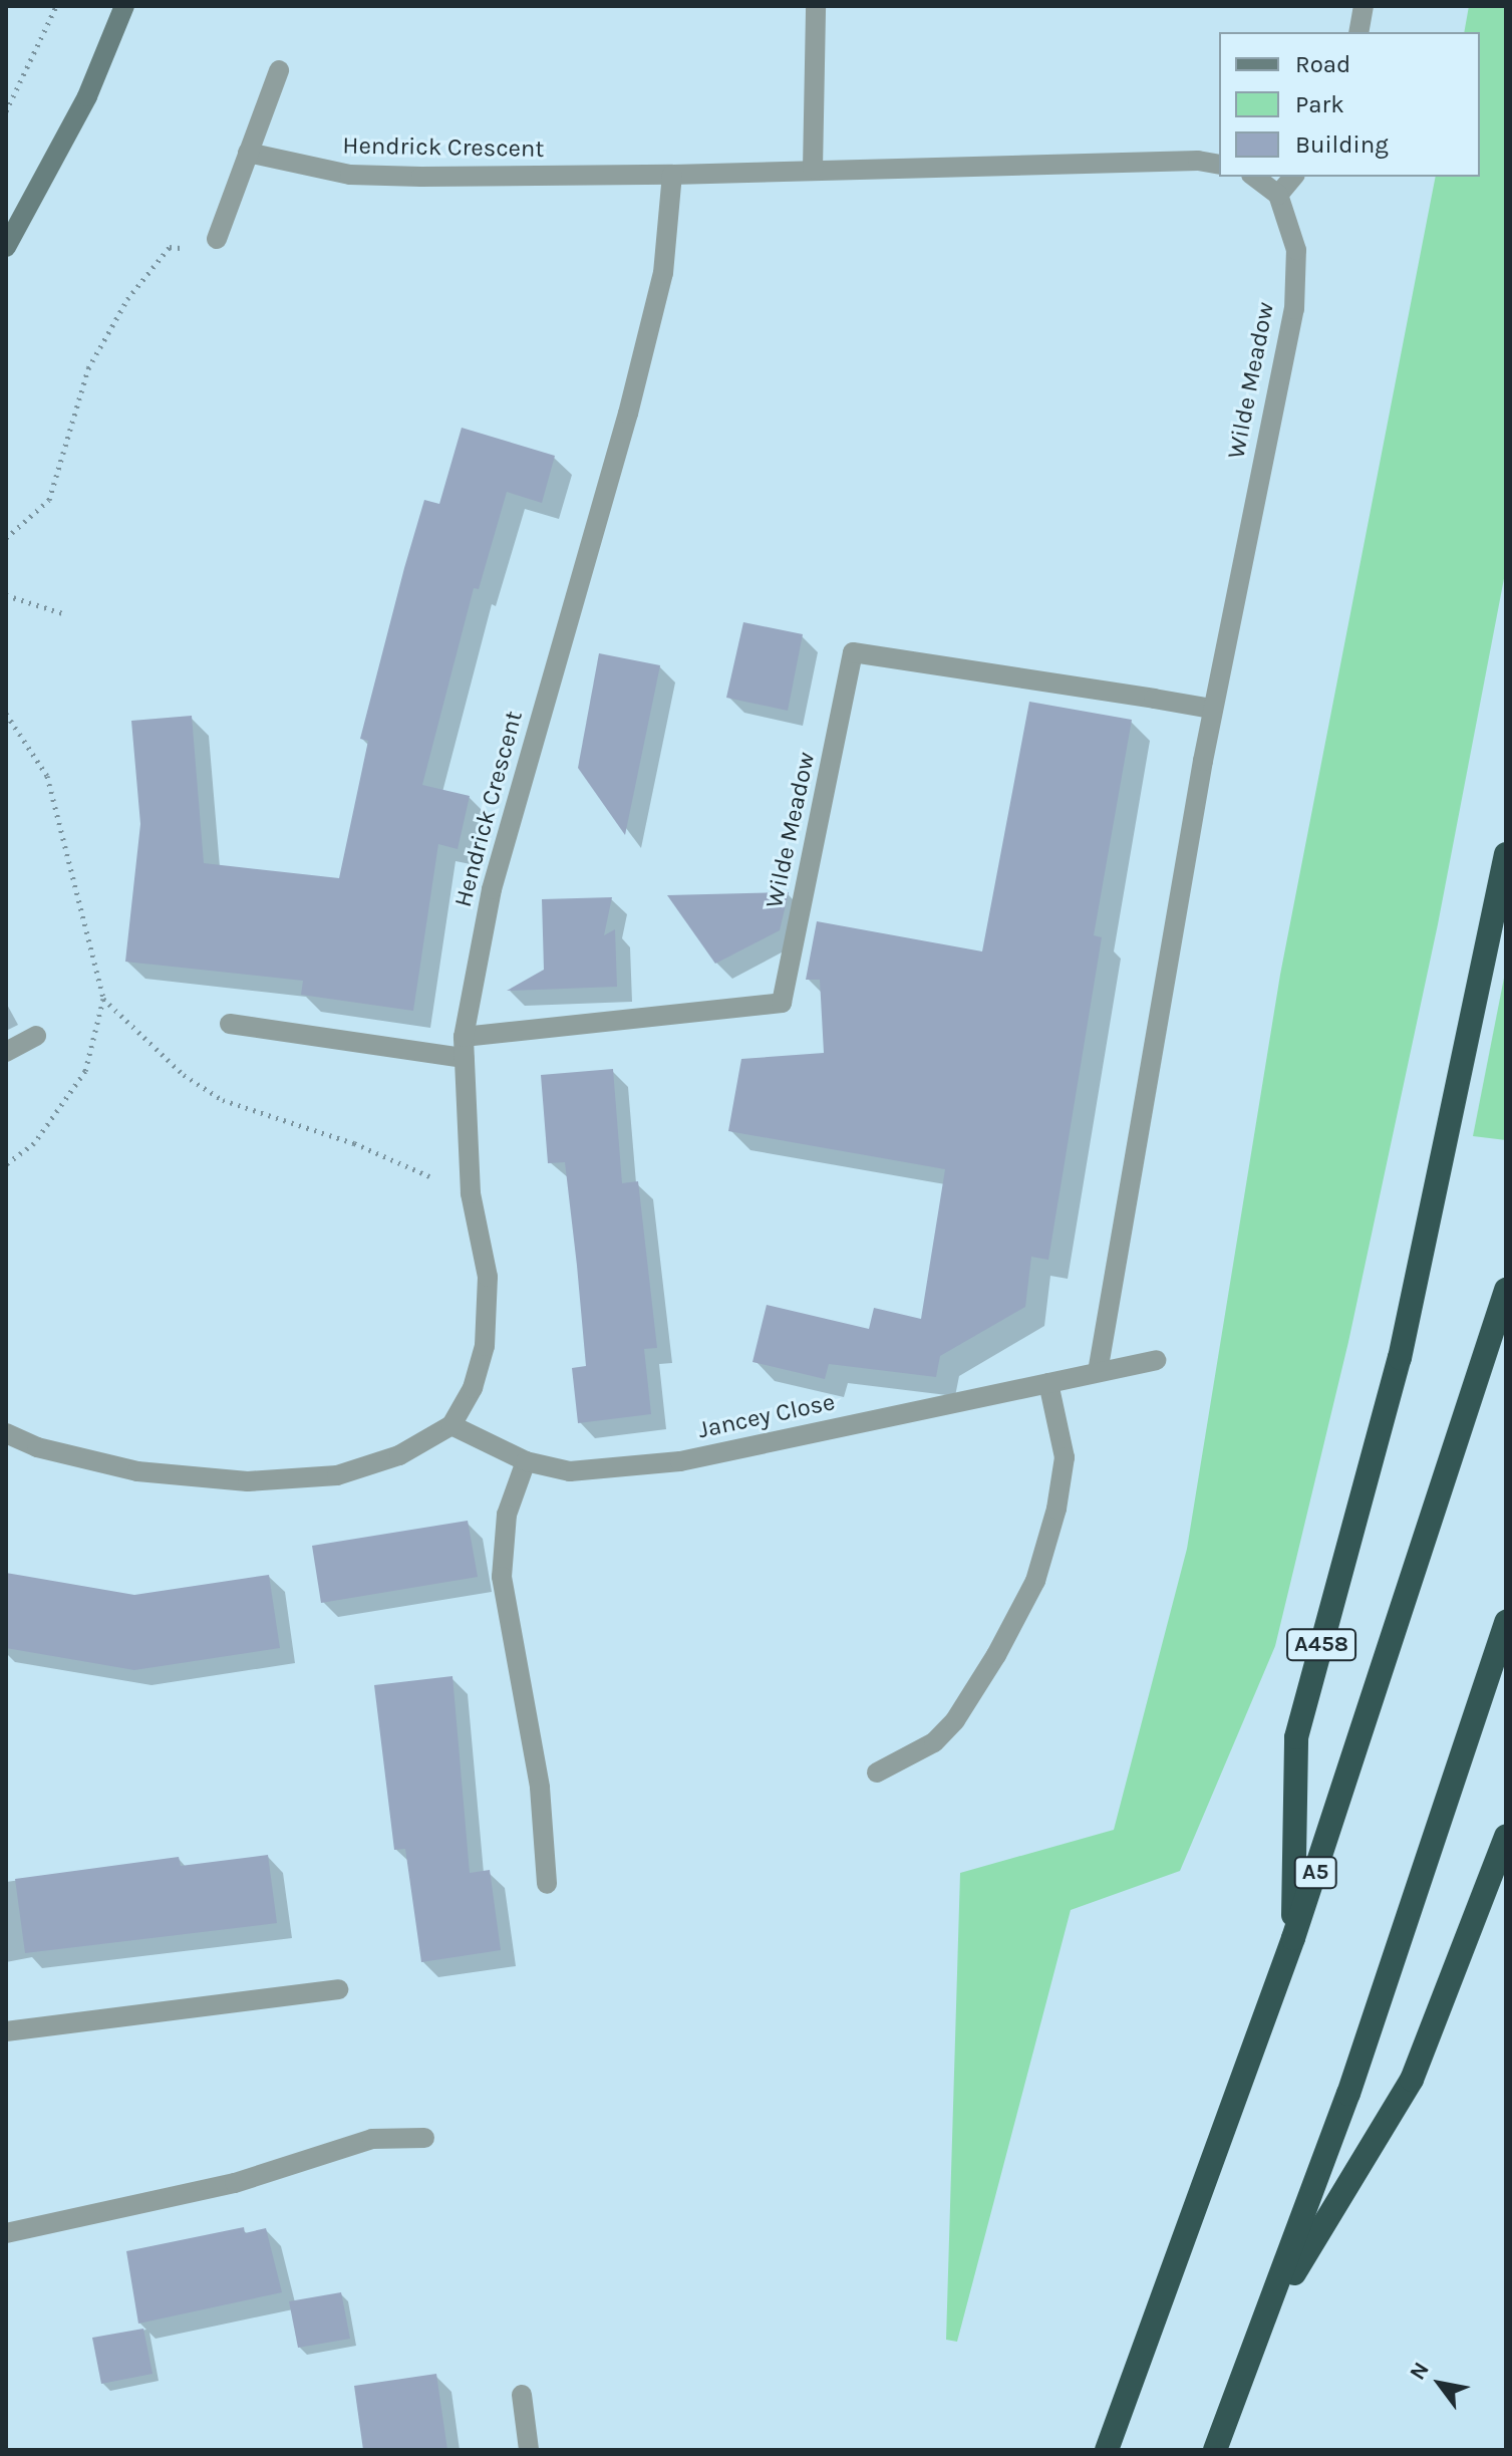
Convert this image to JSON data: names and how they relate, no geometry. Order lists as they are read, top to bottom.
{
  "streets": {
    "highway": ["A458", "A5"],
    "street": ["Hendrick Crescent", "Wilde Meadow", "Jancey Close"]
  },
  "crossings": [
    ["Hendrick Crescent", "Wilde Meadow"],
    ["Hendrick Crescent", "Jancey Close"],
    ["Wilde Meadow", "Jancey Close"],
    ["A458", "A5"]
  ],
  "legend": ["Road", "Park", "Building"],
  "north": "top left"
}
